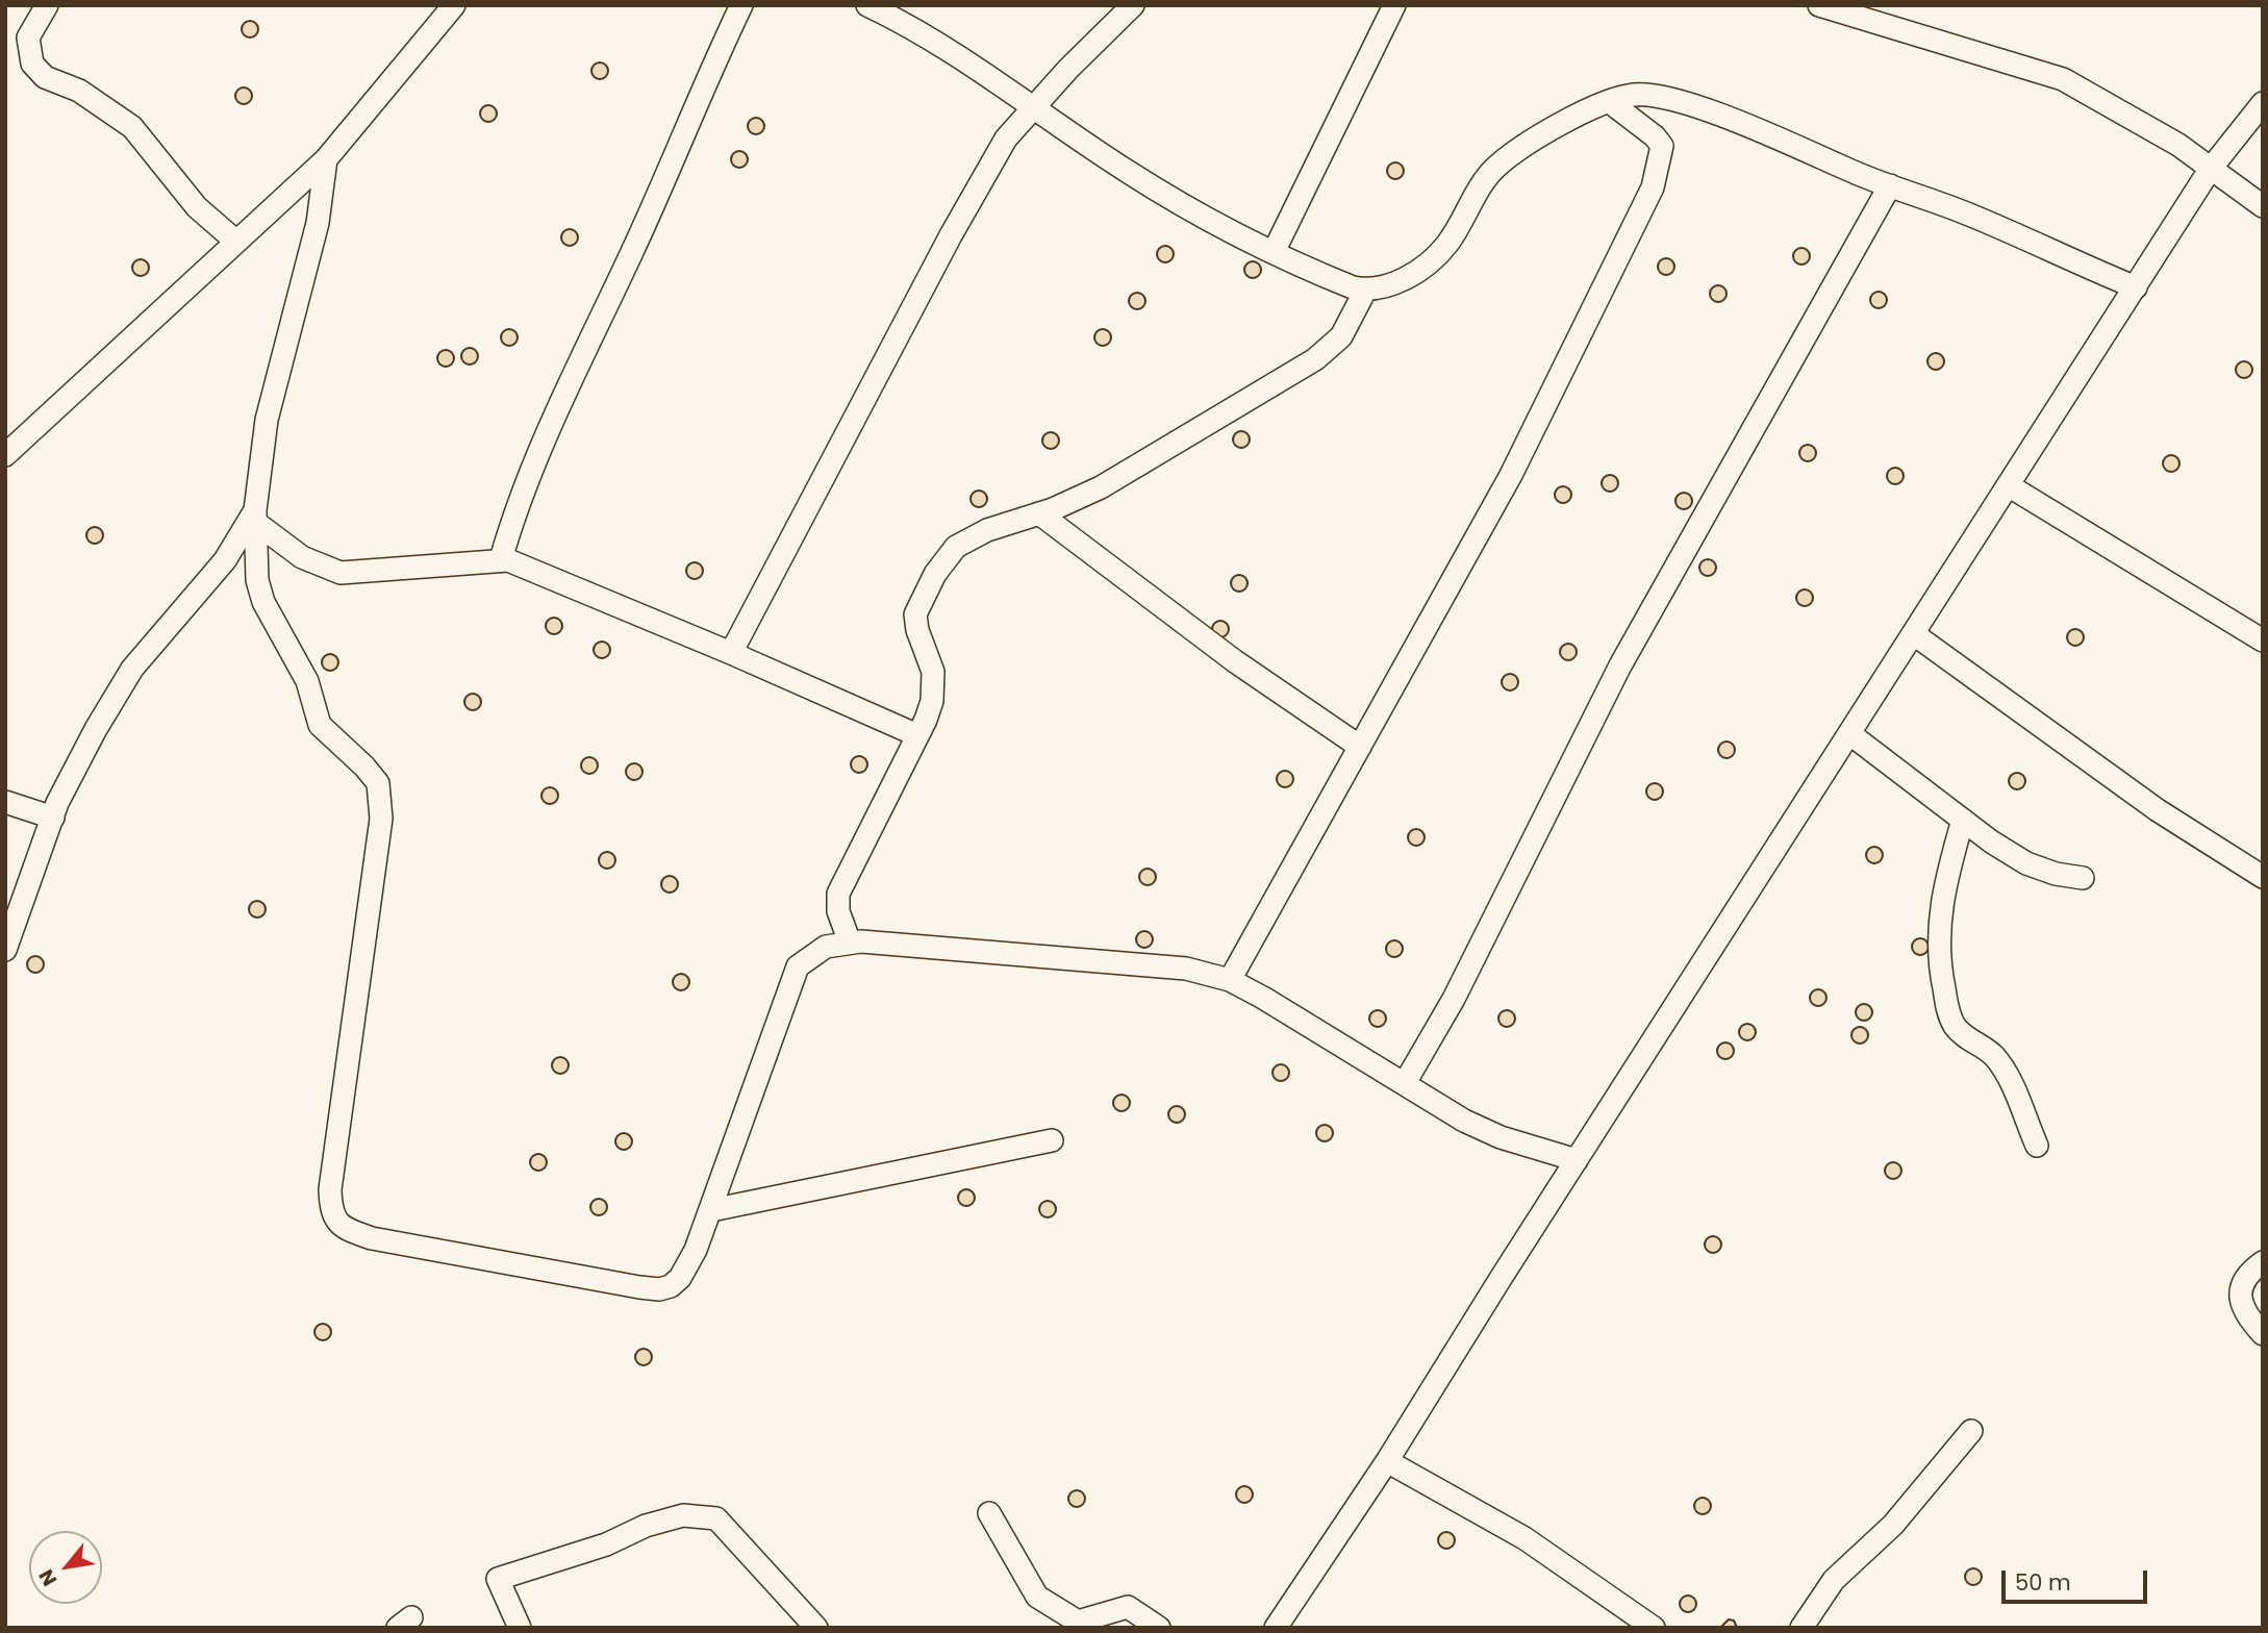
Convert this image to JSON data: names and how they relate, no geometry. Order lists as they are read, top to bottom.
{
  "scale_bar": "50 m",
  "north": "bottom left"
}
